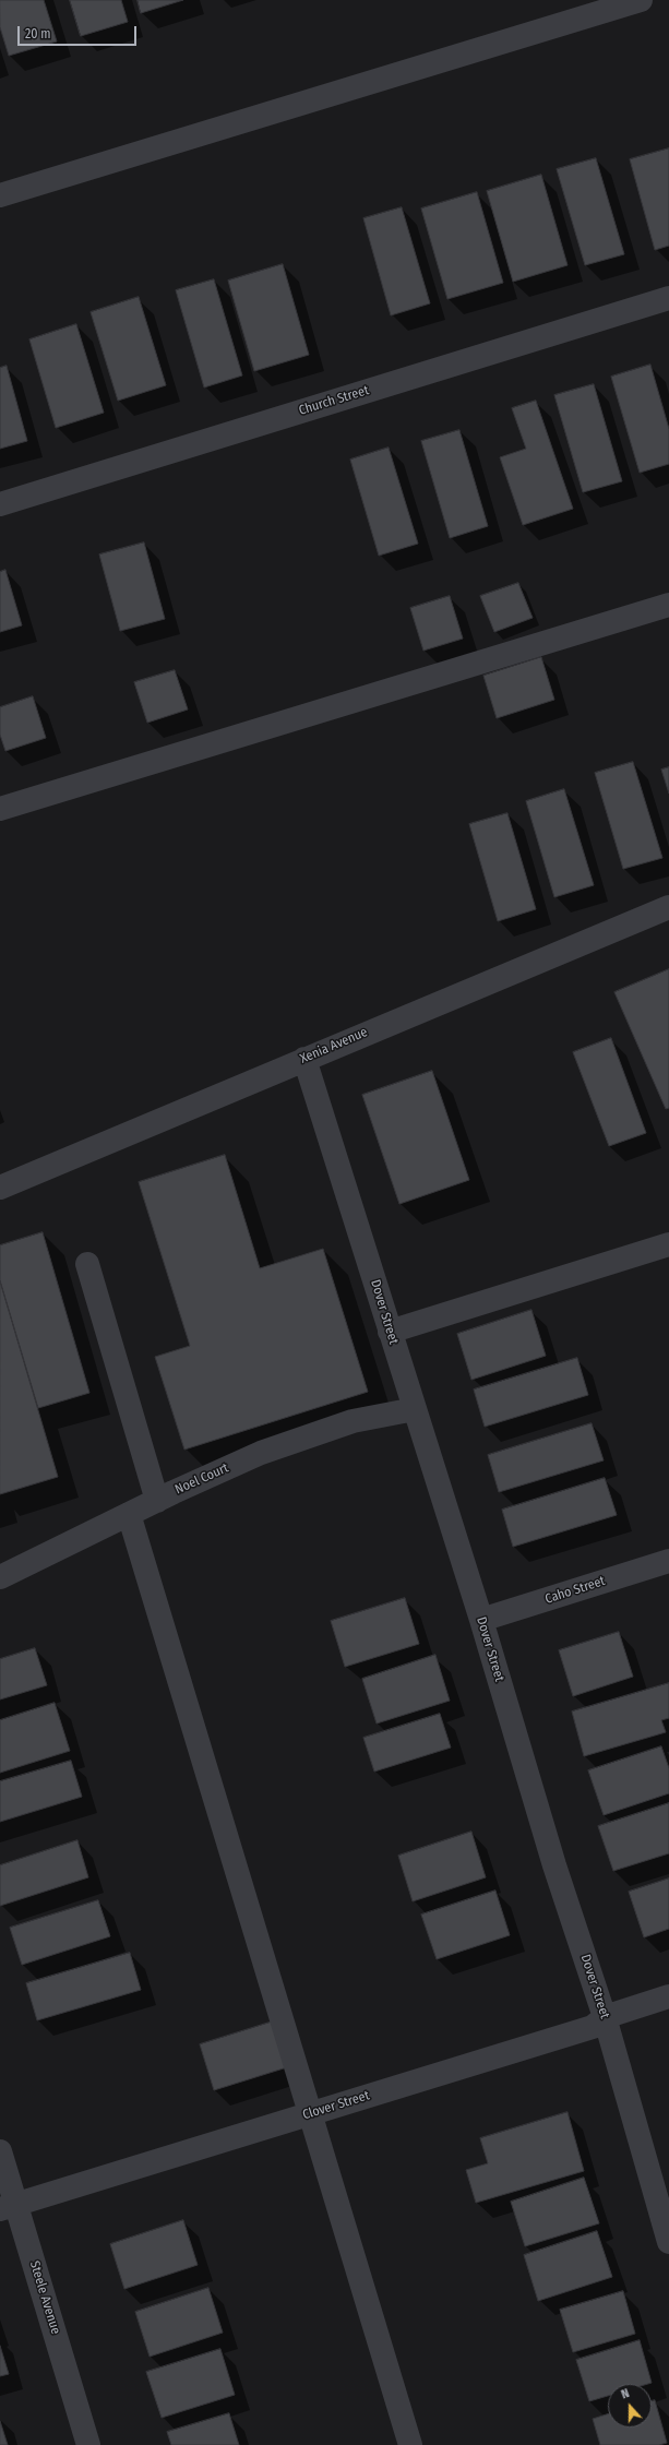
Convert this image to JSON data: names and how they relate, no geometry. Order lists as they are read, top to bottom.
{
  "streets": {
    "street": [
      "Church Street",
      "Xenia Avenue",
      "Dover Street",
      "Noel Court",
      "Caho Street",
      "Clover Street",
      "Steele Avenue"
    ]
  },
  "crossings": [
    ["Xenia Avenue", "Dover Street"],
    ["Dover Street", "Noel Court"],
    ["Dover Street", "Caho Street"],
    ["Dover Street", "Clover Street"],
    ["Clover Street", "Steele Avenue"]
  ],
  "scale_bar": "20 m",
  "north": "top"
}
